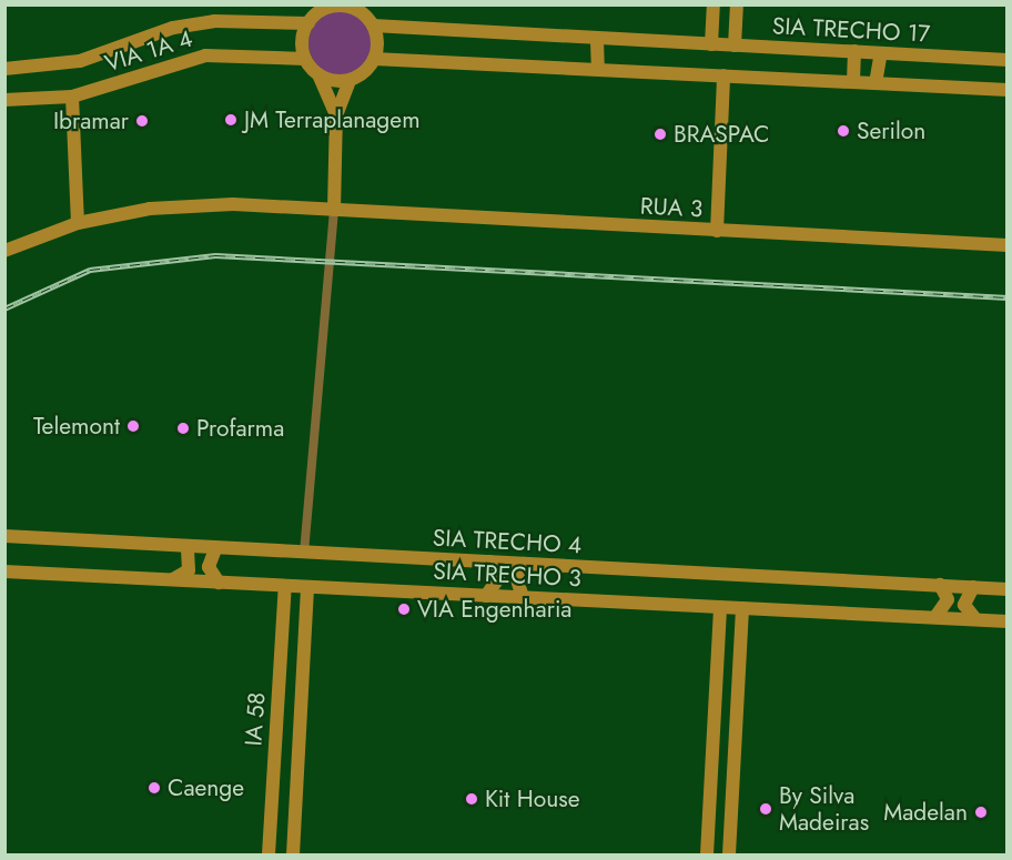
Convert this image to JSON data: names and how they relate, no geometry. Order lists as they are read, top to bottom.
{
  "streets": {
    "main road": [
      "SIA TRECHO 17",
      "VIA 1A 4",
      "RUA 3",
      "SIA TRECHO 4",
      "SIA TRECHO 3",
      "IA 58"
    ]
  },
  "crossings": [
    ["SIA TRECHO 17", "VIA 1A 4"],
    ["SIA TRECHO 3", "IA 58"]
  ],
  "places": [
    "JM Terraplanagem",
    "Ibramar",
    "Serilon",
    "BRASPAC",
    "Telemont",
    "Profarma",
    "VIA Engenharia",
    "Caenge",
    "Kit House",
    "By Silva Madeiras",
    "Madelan"
  ]
}
